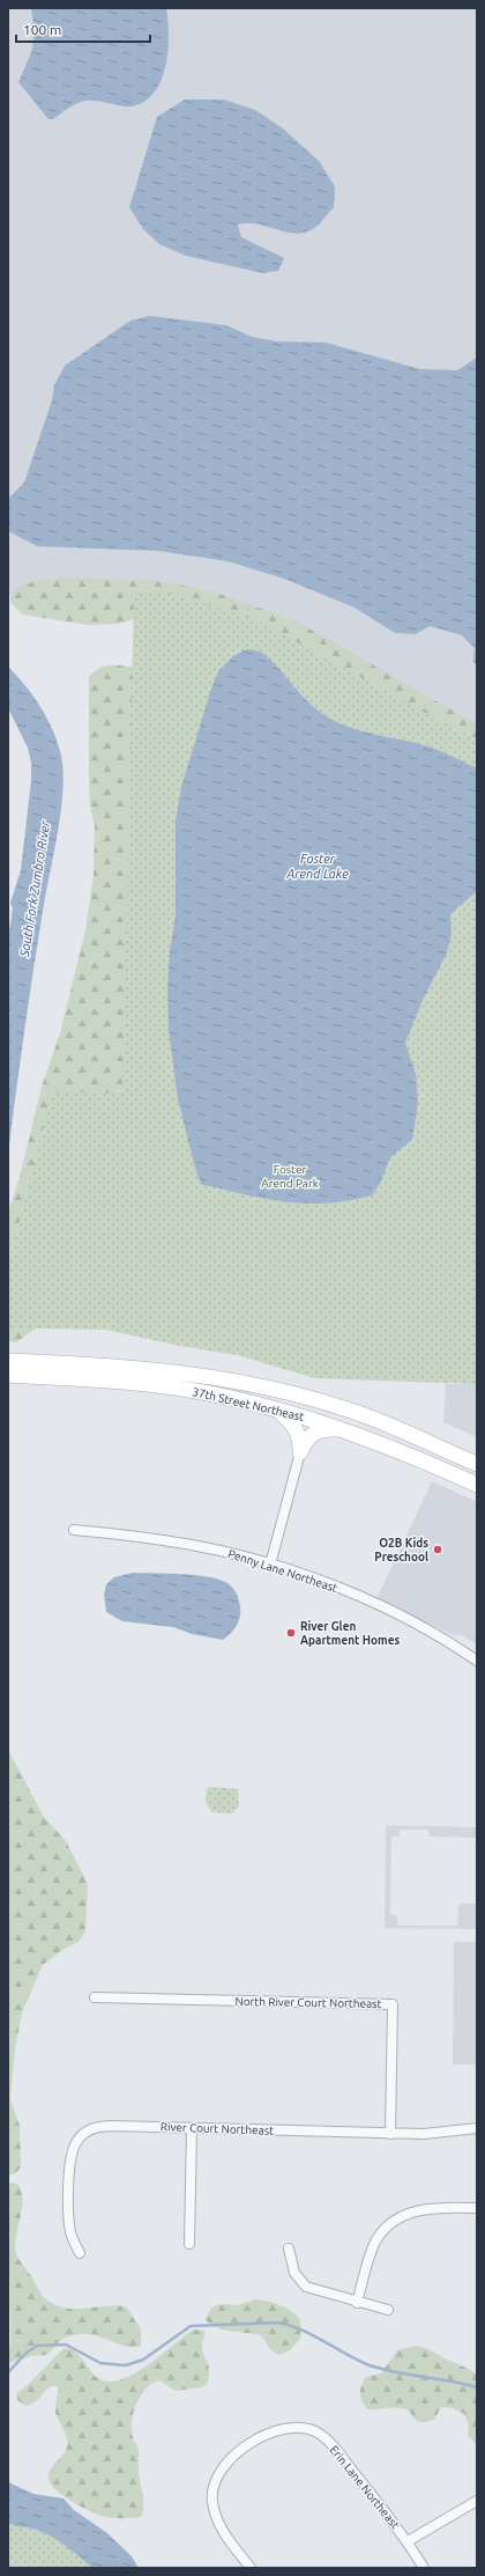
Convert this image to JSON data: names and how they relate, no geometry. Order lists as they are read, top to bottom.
{
  "streets": {
    "main road": ["37th Street Northeast"],
    "street": [
      "Penny Lane Northeast",
      "North River Court Northeast",
      "River Court Northeast",
      "Erin Lane Northeast"
    ]
  },
  "crossings": [
    ["North River Court Northeast", "River Court Northeast"]
  ],
  "water": ["Foster Arend Lake", "South Fork Zumbro River"],
  "parks": ["Foster Arend Park"],
  "places": ["O2B Kids Preschool", "River Glen Apartment Homes"],
  "scale_bar": "100 m"
}
